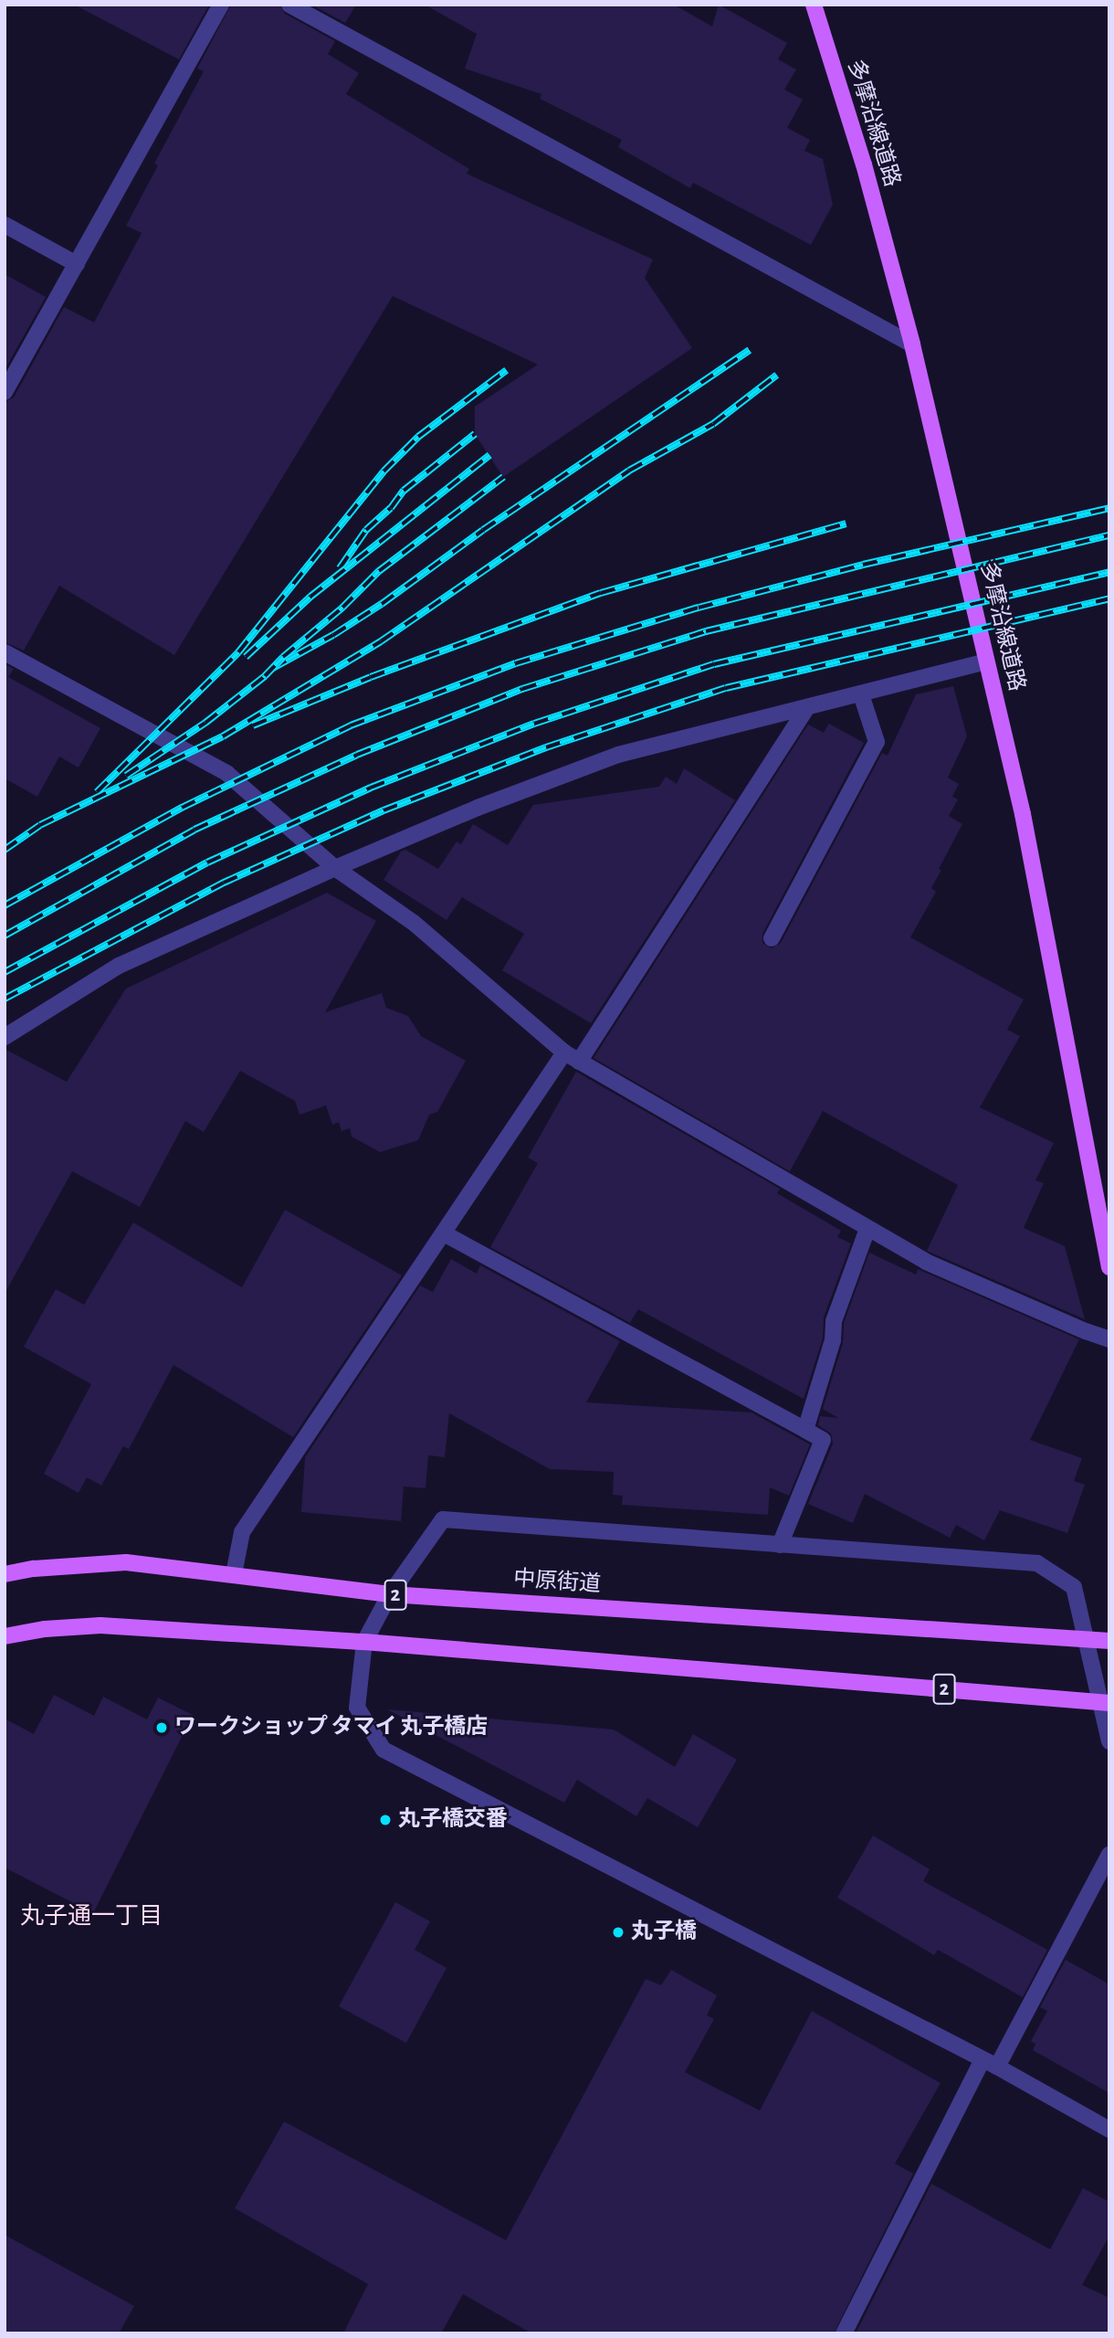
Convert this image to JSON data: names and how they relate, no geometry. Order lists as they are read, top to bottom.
{
  "streets": {
    "main road": ["多摩沿線道路", "中原街道", "2"]
  },
  "districts": ["丸子通一丁目"],
  "places": ["ワークショップ タマイ 丸子橋店", "丸子橋交番", "丸子橋"]
}
